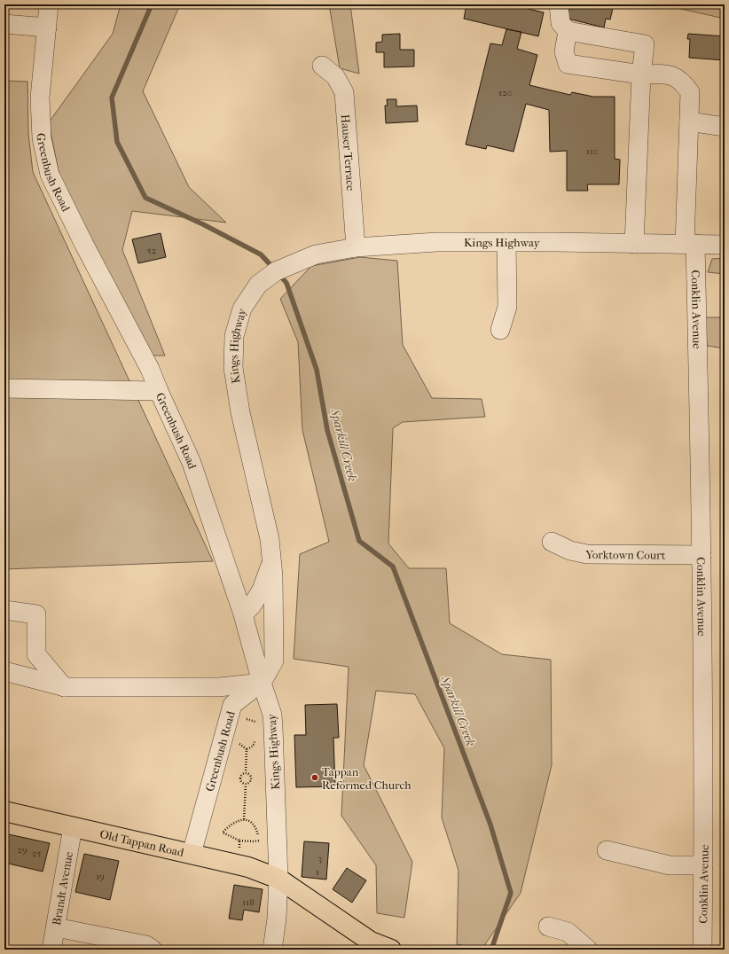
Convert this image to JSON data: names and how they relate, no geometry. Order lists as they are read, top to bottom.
{
  "streets": {
    "main road": ["Old Tappan Road"],
    "street": [
      "Hauser Terrace",
      "Greenbush Road",
      "Kings Highway",
      "Conklin Avenue",
      "Yorktown Court",
      "Brandt Avenue"
    ]
  },
  "crossings": [
    ["Hauser Terrace", "Kings Highway"],
    ["Greenbush Road", "Kings Highway"],
    ["Greenbush Road", "Old Tappan Road"],
    ["Kings Highway", "Conklin Avenue"],
    ["Kings Highway", "Old Tappan Road"],
    ["Conklin Avenue", "Yorktown Court"],
    ["Old Tappan Road", "Brandt Avenue"]
  ],
  "water": ["Sparkill Creek"],
  "places": ["Tappan Reformed Church"],
  "house_numbers": [
    "120",
    "110",
    "52",
    "29",
    "25",
    "3",
    "1",
    "19",
    "118"
  ]
}
